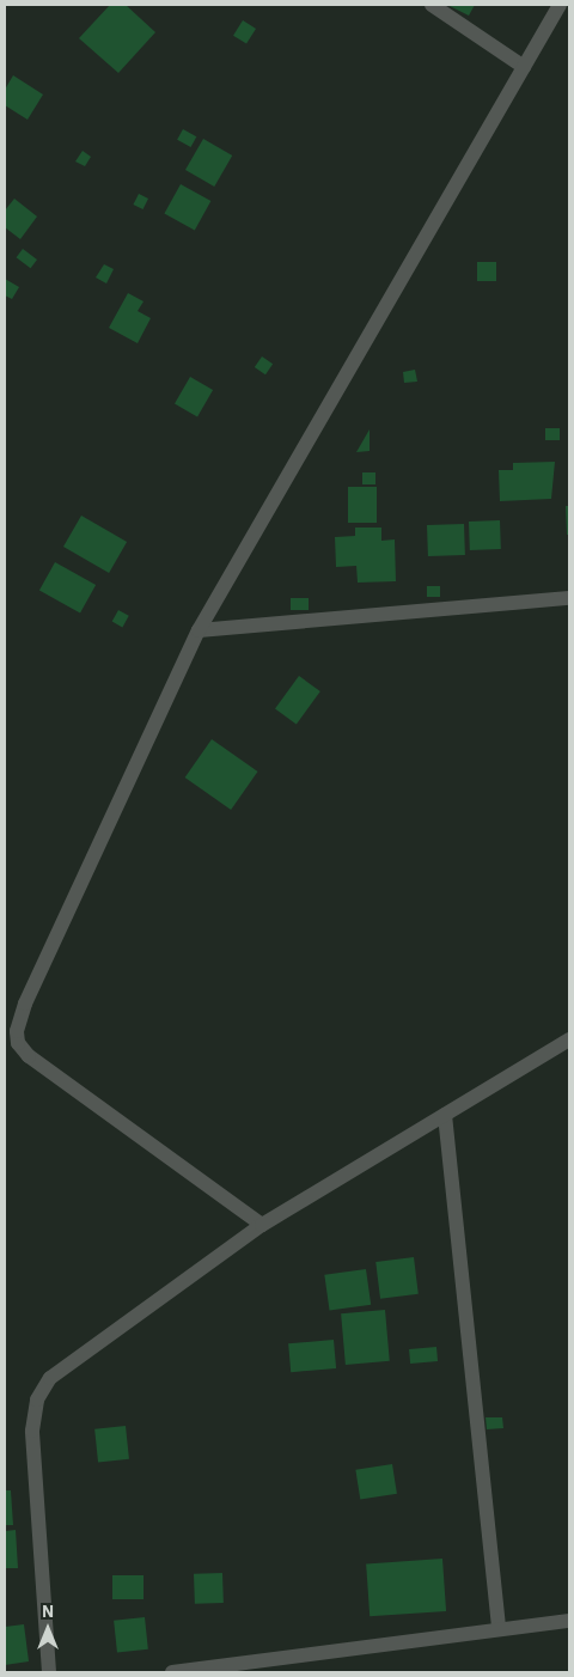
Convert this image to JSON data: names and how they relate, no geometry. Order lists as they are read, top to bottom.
{
  "north": "top"
}
